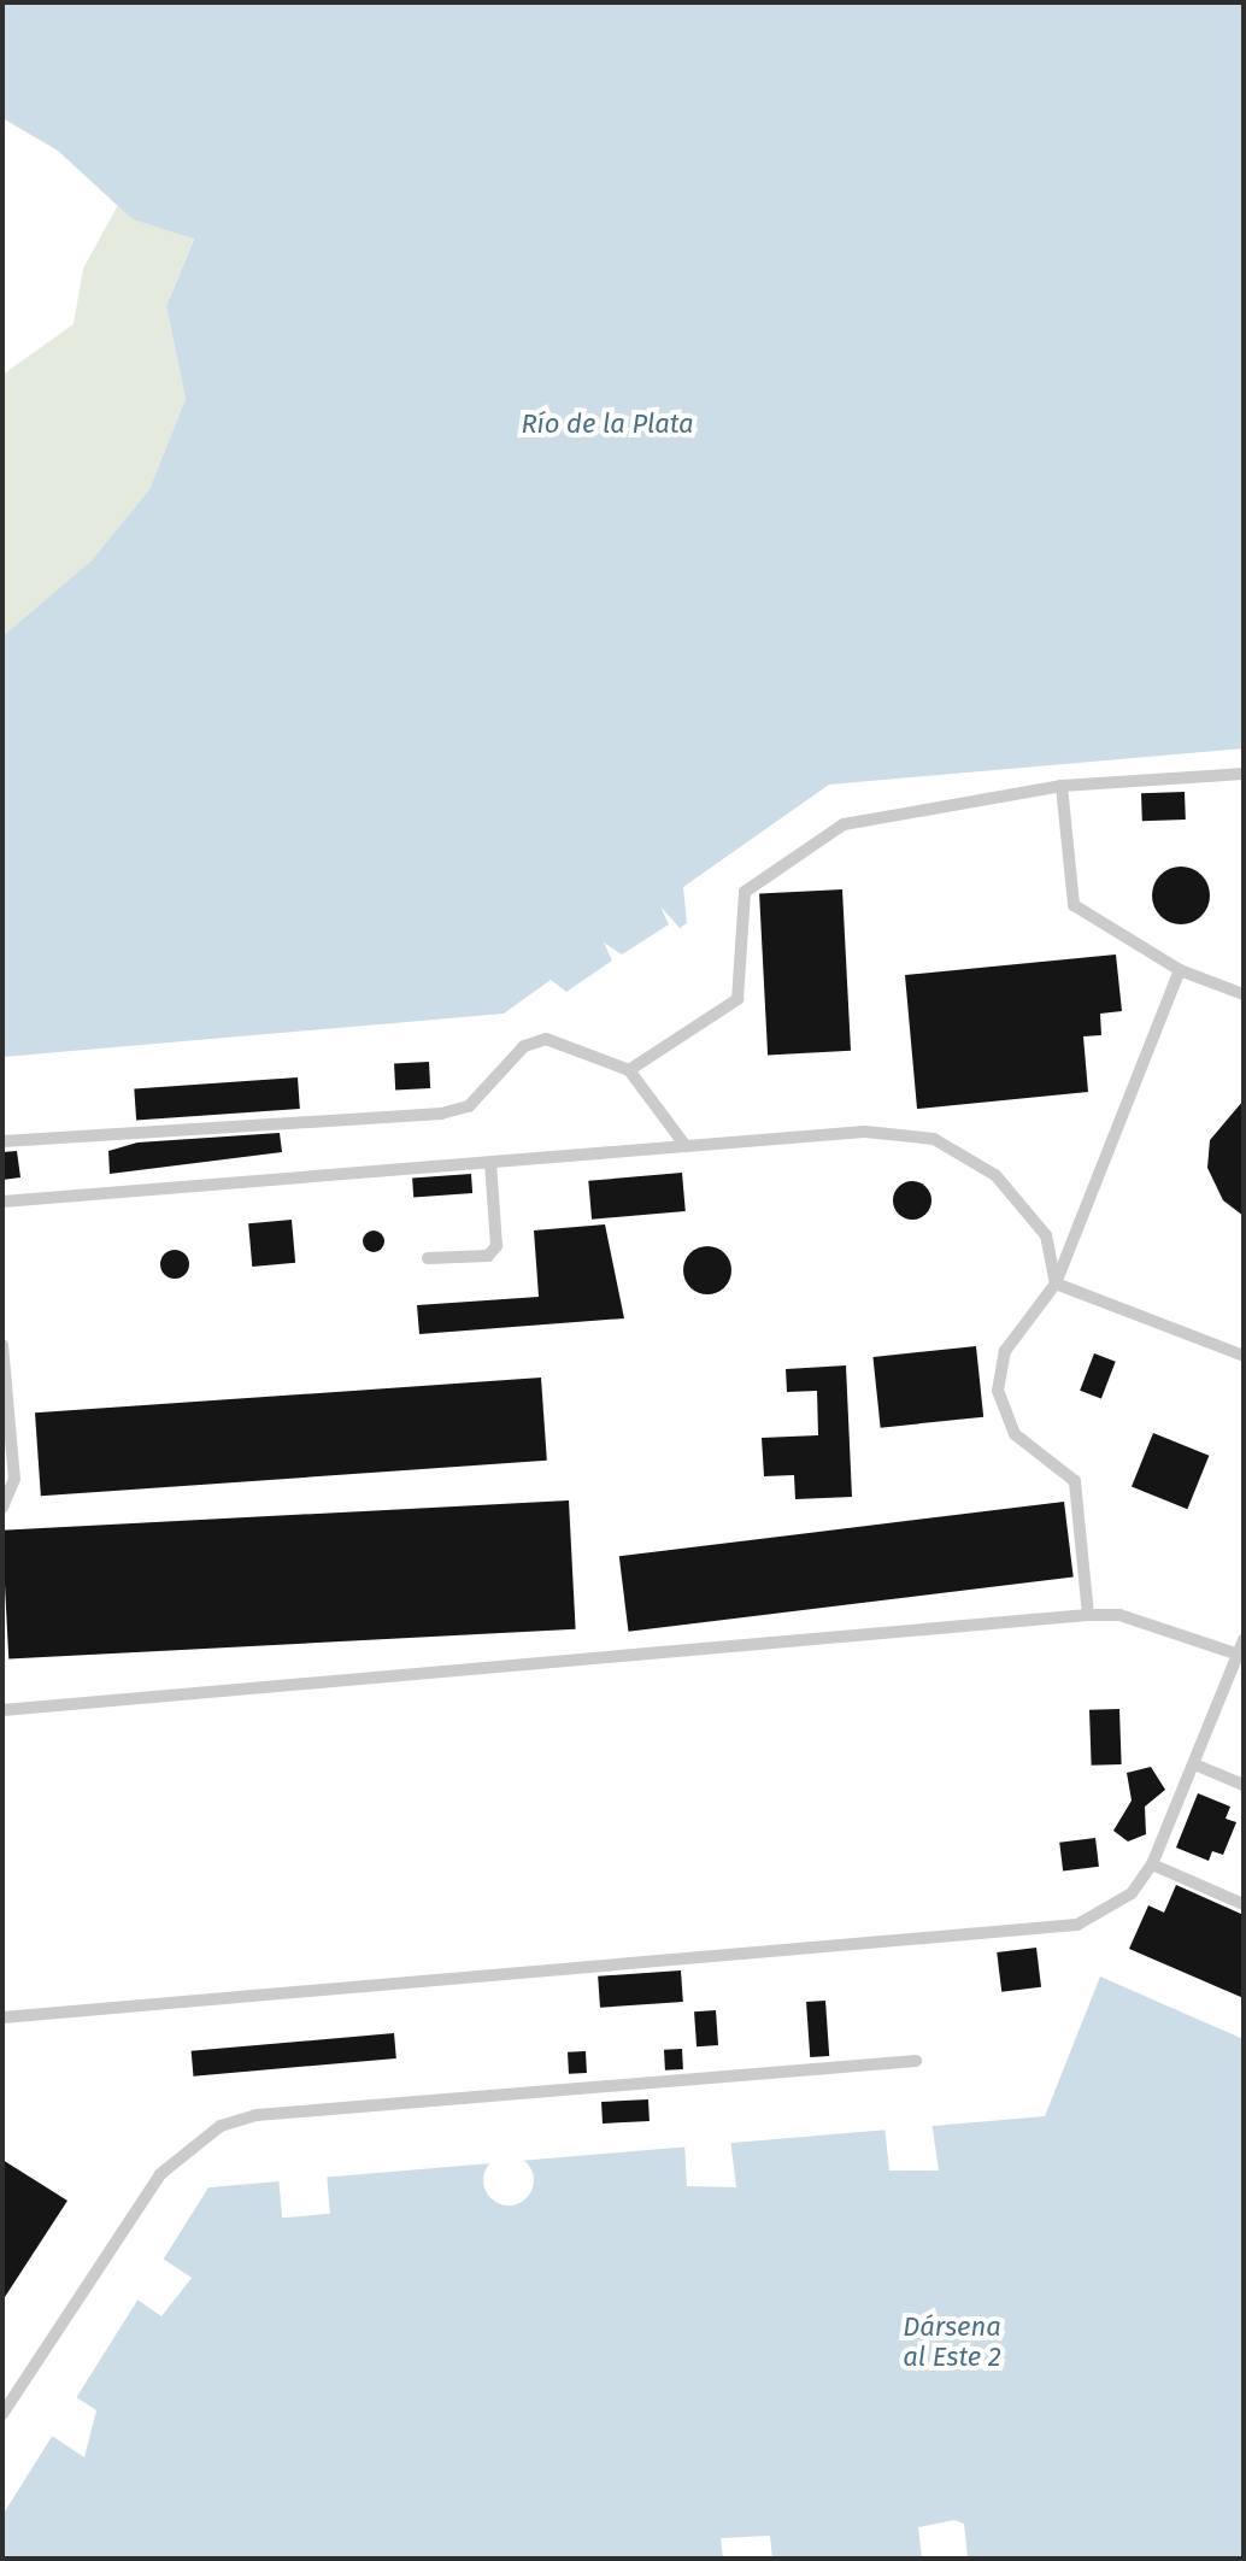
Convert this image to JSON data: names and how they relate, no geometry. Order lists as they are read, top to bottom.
{
  "water": ["Río de la Plata", "Dársena al Este 2"]
}
